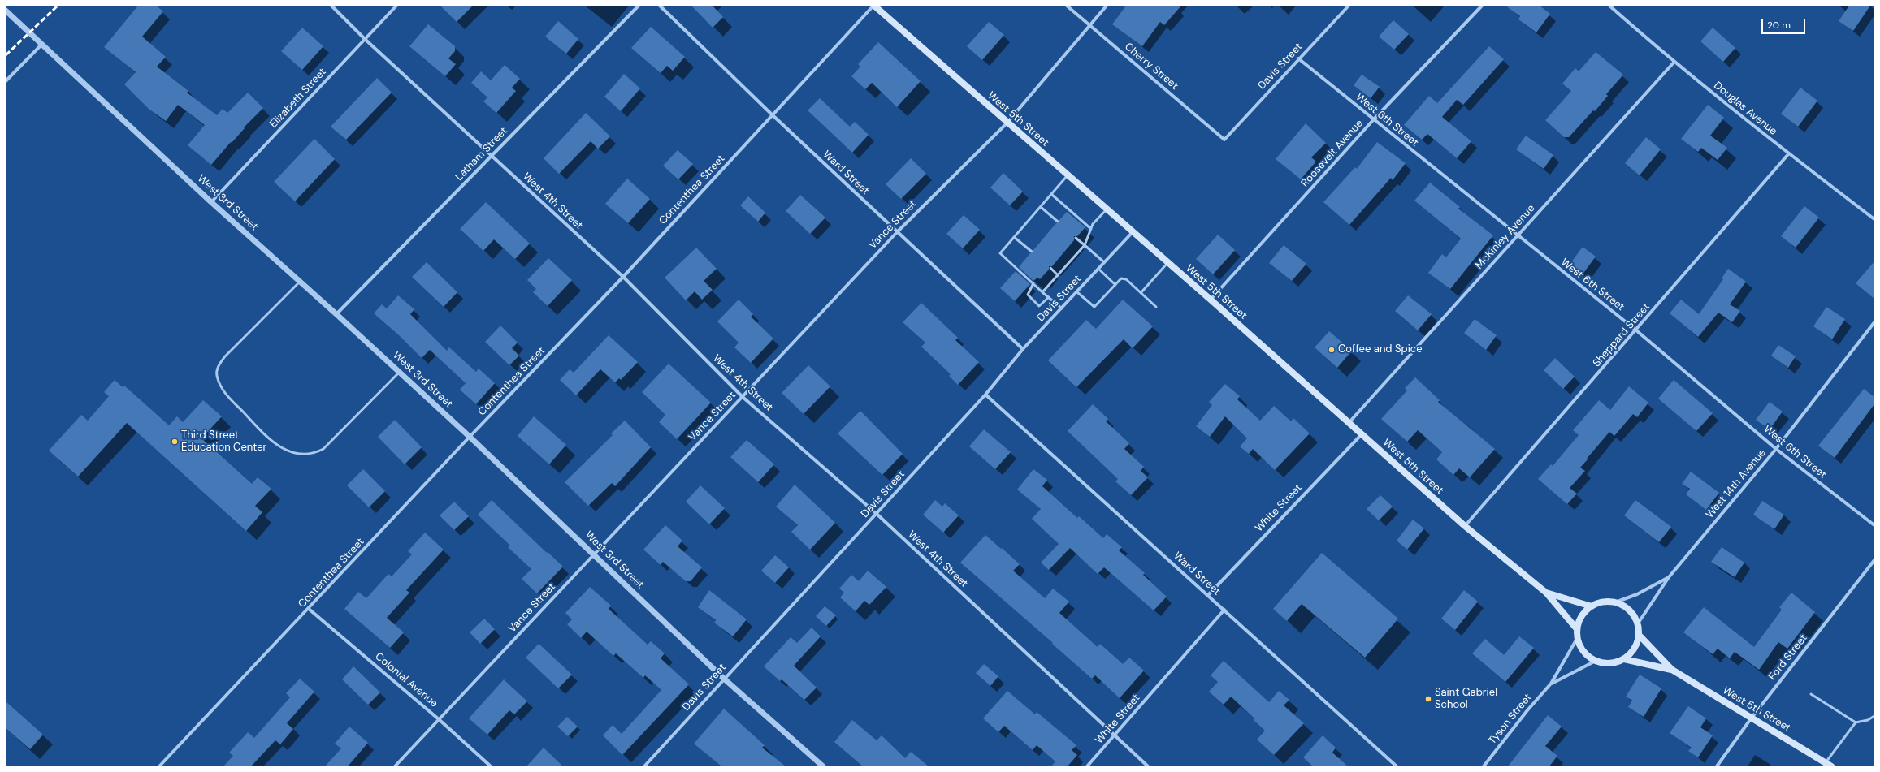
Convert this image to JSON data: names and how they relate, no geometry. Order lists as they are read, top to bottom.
{
  "streets": {
    "main road": ["West 5th Street"],
    "street": [
      "Cherry Street",
      "Davis Street",
      "Elizabeth Street",
      "Douglas Avenue",
      "West 6th Street",
      "Roosevelt Avenue",
      "Latham Street",
      "Ward Street",
      "Contenthea Street",
      "West 4th Street",
      "West 3rd Street",
      "Vance Street",
      "McKinley Avenue",
      "Sheppard Street",
      "West 14th Avenue",
      "White Street",
      "Ford Street",
      "Colonial Avenue",
      "Tyson Street"
    ]
  },
  "crossings": [
    ["Cherry Street", "Davis Street"],
    ["Cherry Street", "Vance Street"],
    ["Davis Street", "West 5th Street"],
    ["Davis Street", "West 6th Street"],
    ["Davis Street", "Ward Street"],
    ["Davis Street", "West 4th Street"],
    ["Davis Street", "West 3rd Street"],
    ["Elizabeth Street", "West 4th Street"],
    ["Elizabeth Street", "West 3rd Street"],
    ["Douglas Avenue", "McKinley Avenue"],
    ["Douglas Avenue", "Sheppard Street"],
    ["West 5th Street", "Roosevelt Avenue"],
    ["West 5th Street", "Contenthea Street"],
    ["West 5th Street", "Vance Street"],
    ["West 5th Street", "McKinley Avenue"],
    ["West 5th Street", "Sheppard Street"],
    ["West 5th Street", "West 14th Avenue"],
    ["West 5th Street", "White Street"],
    ["West 5th Street", "Ford Street"],
    ["West 5th Street", "Tyson Street"],
    ["West 6th Street", "Roosevelt Avenue"],
    ["West 6th Street", "McKinley Avenue"],
    ["West 6th Street", "Sheppard Street"],
    ["West 6th Street", "West 14th Avenue"],
    ["Latham Street", "West 4th Street"],
    ["Latham Street", "West 3rd Street"],
    ["Ward Street", "Contenthea Street"],
    ["Ward Street", "Vance Street"],
    ["Ward Street", "White Street"],
    ["Contenthea Street", "West 4th Street"],
    ["Contenthea Street", "West 3rd Street"],
    ["Contenthea Street", "Colonial Avenue"],
    ["West 4th Street", "Vance Street"],
    ["West 4th Street", "White Street"],
    ["West 3rd Street", "Vance Street"],
    ["Vance Street", "Colonial Avenue"],
    ["West 14th Avenue", "Tyson Street"]
  ],
  "places": ["Coffee and Spice", "Third Street Education Center", "Saint Gabriel School"],
  "scale_bar": "20 m"
}
